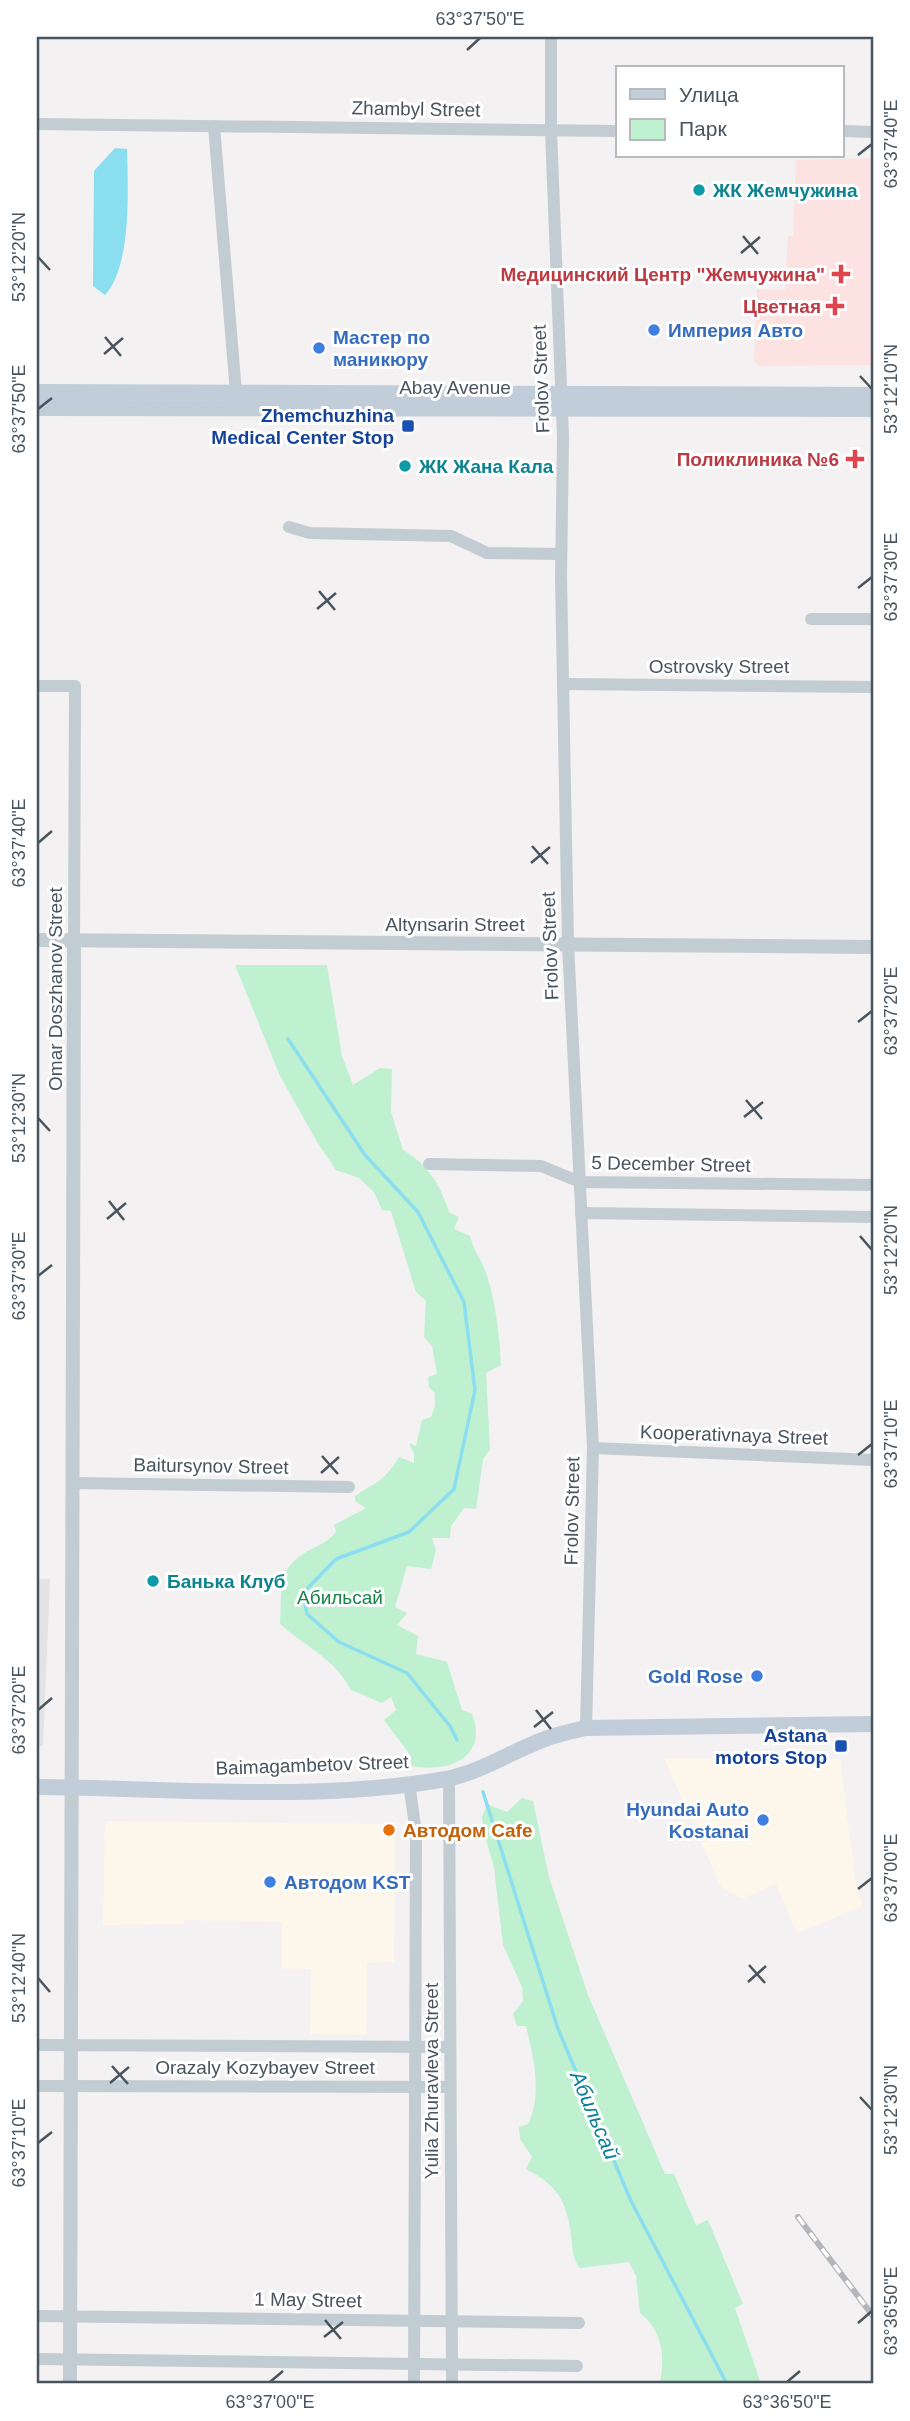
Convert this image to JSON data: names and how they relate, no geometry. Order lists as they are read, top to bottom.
{
  "streets": {
    "main road": ["Abay Avenue", "Baimagambetov Street"],
    "street": [
      "Zhambyl Street",
      "Frolov Street",
      "Ostrovsky Street",
      "Altynsarin Street",
      "Omar Doszhanov Street",
      "5 December Street",
      "Kooperativnaya Street",
      "Baitursynov Street",
      "Orazaly Kozybayev Street",
      "Yulia Zhuravleva Street",
      "1 May Street"
    ]
  },
  "crossings": [
    ["Zhambyl Street", "Frolov Street"],
    ["Frolov Street", "Abay Avenue"],
    ["Frolov Street", "Ostrovsky Street"],
    ["Frolov Street", "Altynsarin Street"],
    ["Frolov Street", "5 December Street"],
    ["Frolov Street", "Kooperativnaya Street"],
    ["Frolov Street", "Baimagambetov Street"],
    ["Altynsarin Street", "Omar Doszhanov Street"],
    ["Omar Doszhanov Street", "Baitursynov Street"],
    ["Omar Doszhanov Street", "Baimagambetov Street"],
    ["Omar Doszhanov Street", "Orazaly Kozybayev Street"],
    ["Omar Doszhanov Street", "1 May Street"],
    ["Baimagambetov Street", "Yulia Zhuravleva Street"],
    ["Orazaly Kozybayev Street", "Yulia Zhuravleva Street"],
    ["Yulia Zhuravleva Street", "1 May Street"]
  ],
  "water": ["Абильсай"],
  "parks": ["Абильсай"],
  "places": {
    "other": [
      "ЖК Жемчужина",
      "Империя Авто",
      "Мастер по маникюру",
      "ЖК Жана Кала",
      "Банька Клуб",
      "Gold Rose",
      "Hyundai Auto Kostanai",
      "Автодом Cafe",
      "Автодом KST"
    ],
    "health": ["Медицинский Центр \"Жемчужина\"", "Цветная", "Поликлиника №6"],
    "transit": ["Zhemchuzhina Medical Center Stop", "Astana motors Stop"]
  },
  "legend": ["Улица", "Парк"],
  "coordinates": [
    "63°37'50\"E",
    "63°37'40\"E",
    "53°12'20\"N",
    "53°12'10\"N",
    "63°37'30\"E",
    "63°37'20\"E",
    "53°12'30\"N",
    "63°37'10\"E",
    "63°37'00\"E",
    "53°12'40\"N",
    "63°36'50\"E"
  ]
}
